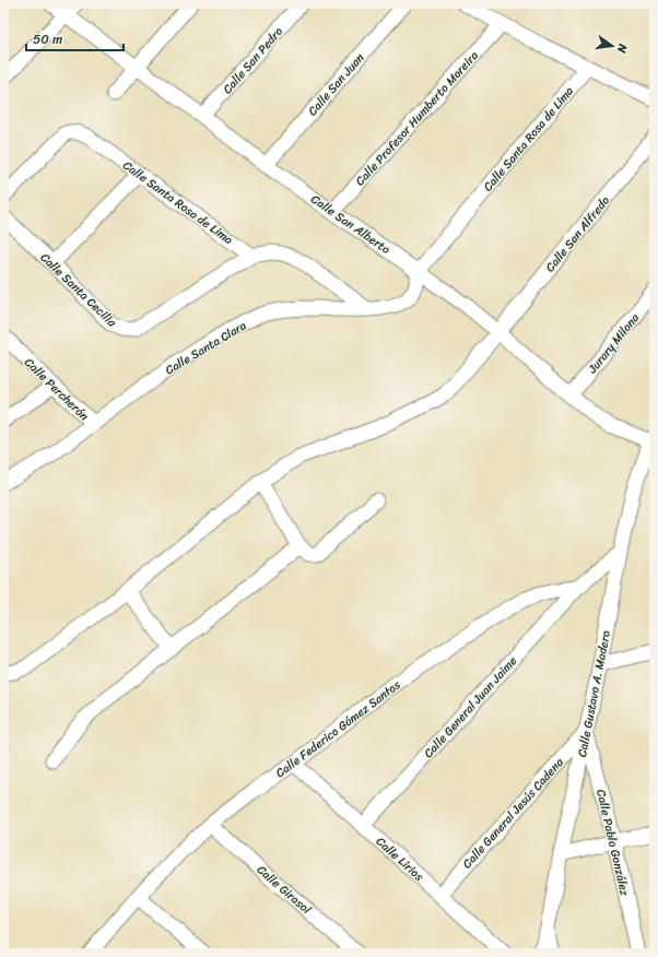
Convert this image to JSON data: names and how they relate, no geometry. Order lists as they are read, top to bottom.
{
  "streets": {
    "street": [
      "Calle San Pedro",
      "Calle San Juan",
      "Calle Profesor Humberto Moreira",
      "Calle Santa Rosa de Lima",
      "Calle San Alberto",
      "Calle San Alfredo",
      "Calle Santa Cecilia",
      "Jurary Milona",
      "Calle Santa Clara",
      "Calle Percherón",
      "Calle Gustavo A. Madero",
      "Calle General Juan Jaime",
      "Calle Federico Gómez Santos",
      "Calle General Jesús Cadena",
      "Calle Pablo González",
      "Calle Lirios",
      "Calle Girasol"
    ]
  },
  "crossings": [
    ["Calle San Pedro", "Calle San Alberto"],
    ["Calle San Juan", "Calle San Alberto"],
    ["Calle Profesor Humberto Moreira", "Calle San Alberto"],
    ["Calle Santa Rosa de Lima", "Calle San Alberto"],
    ["Calle Santa Rosa de Lima", "Calle Santa Cecilia"],
    ["Calle Santa Rosa de Lima", "Calle Santa Clara"],
    ["Calle San Alberto", "Calle San Alfredo"],
    ["Calle San Alberto", "Jurary Milona"],
    ["Calle San Alberto", "Calle Santa Clara"],
    ["Calle San Alberto", "Calle Gustavo A. Madero"],
    ["Calle Santa Clara", "Calle Percherón"],
    ["Calle Gustavo A. Madero", "Calle General Jesús Cadena"],
    ["Calle Gustavo A. Madero", "Calle Pablo González"],
    ["Calle General Juan Jaime", "Calle Federico Gómez Santos"],
    ["Calle General Juan Jaime", "Calle Lirios"],
    ["Calle Federico Gómez Santos", "Calle Lirios"],
    ["Calle Federico Gómez Santos", "Calle Girasol"],
    ["Calle General Jesús Cadena", "Calle Pablo González"],
    ["Calle General Jesús Cadena", "Calle Lirios"]
  ],
  "scale_bar": "50 m",
  "north": "right"
}
